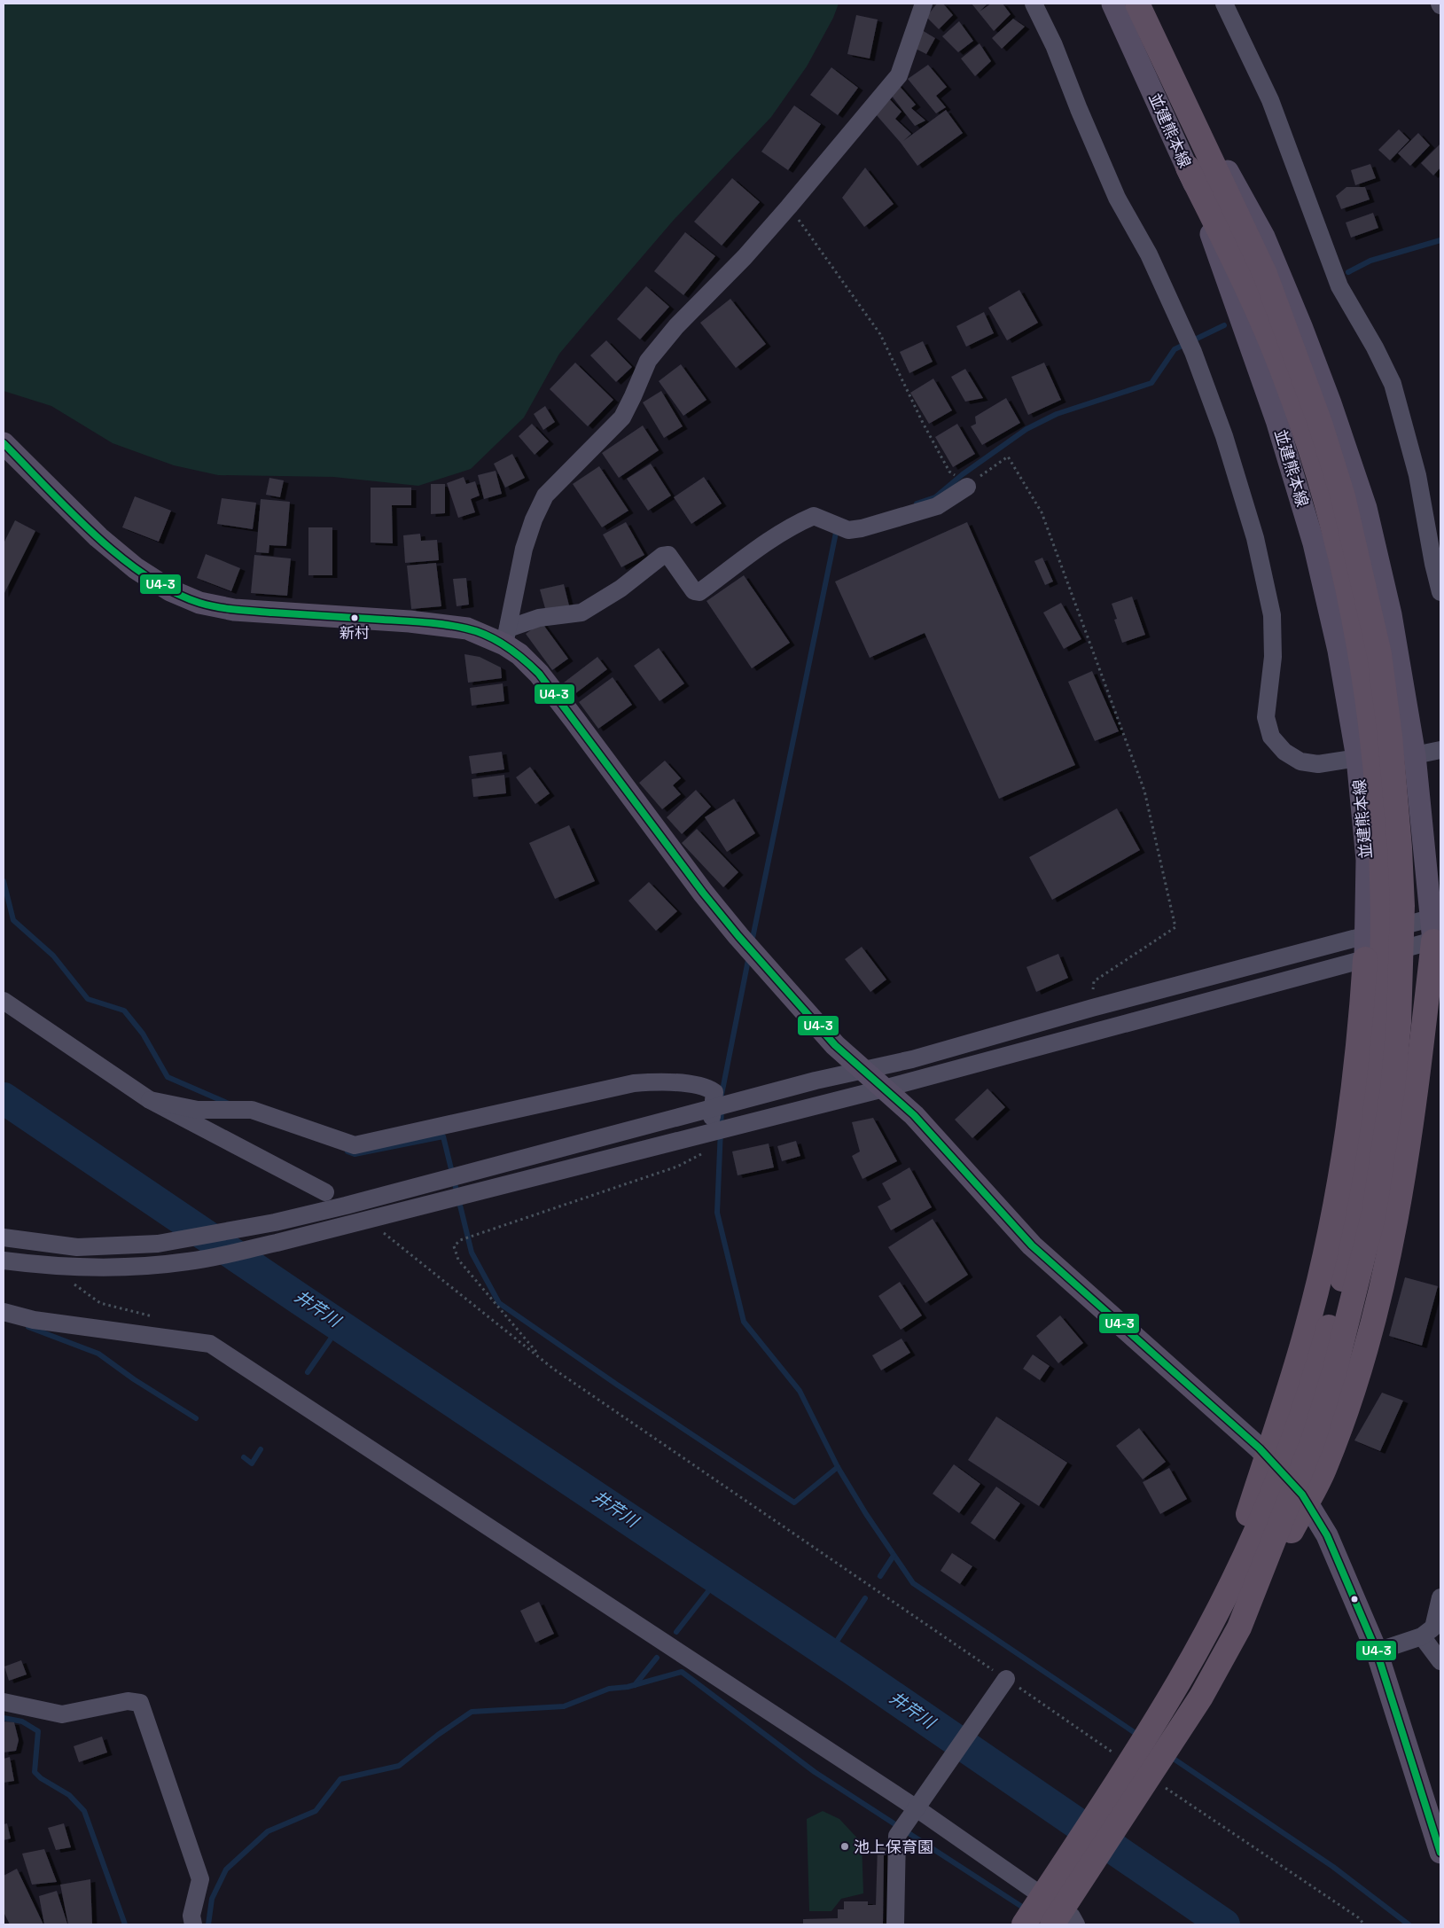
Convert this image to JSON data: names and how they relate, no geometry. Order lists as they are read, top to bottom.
{
  "streets": {
    "main road": ["並建熊本線"]
  },
  "water": ["井芹川"],
  "places": ["新村", "池上保育園"],
  "lines": ["transit line U4-3"]
}
